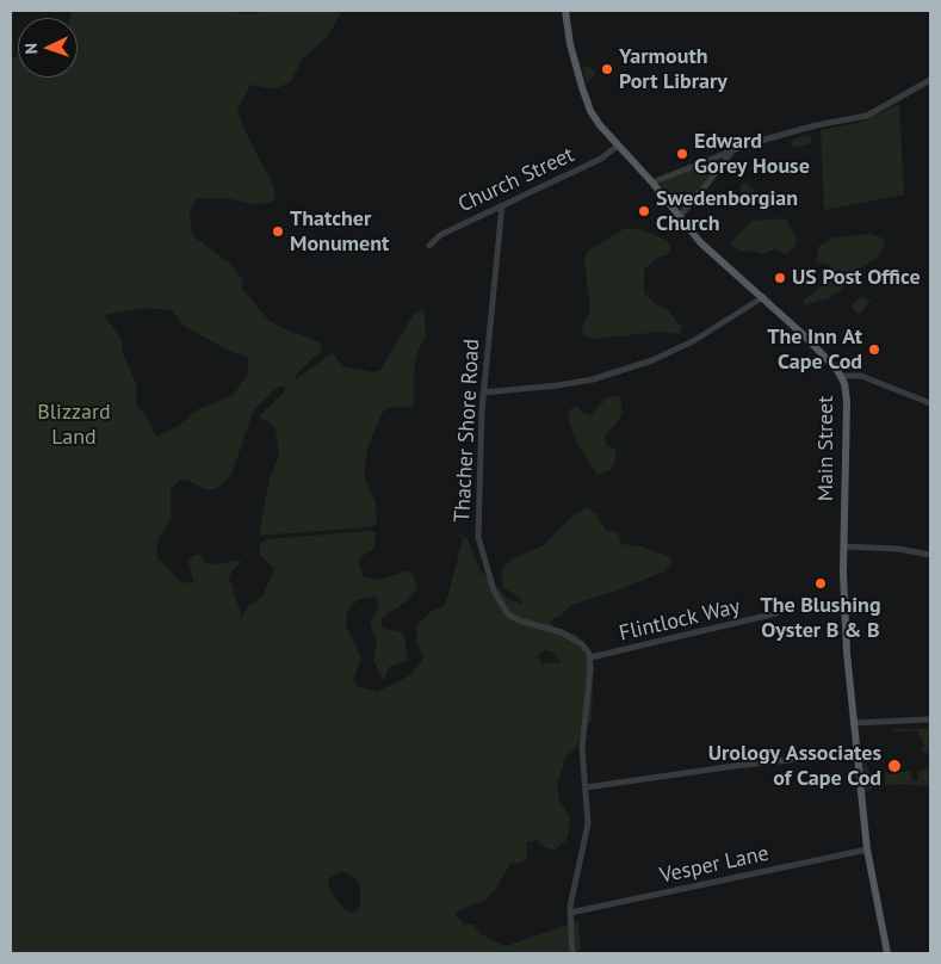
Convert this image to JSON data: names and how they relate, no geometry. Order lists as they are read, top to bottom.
{
  "streets": {
    "main road": ["Main Street"],
    "street": [
      "Church Street",
      "Thacher Shore Road",
      "Flintlock Way",
      "Vesper Lane"
    ]
  },
  "crossings": [
    ["Church Street", "Thacher Shore Road"],
    ["Church Street", "Main Street"],
    ["Thacher Shore Road", "Flintlock Way"],
    ["Main Street", "Vesper Lane"]
  ],
  "parks": ["Blizzard Land"],
  "places": [
    "Yarmouth Port Library",
    "Edward Gorey House",
    "Swedenborgian Church",
    "Thatcher Monument",
    "US Post Office",
    "The Inn At Cape Cod",
    "The Blushing Oyster B & B",
    "Urology Associates of Cape Cod"
  ],
  "north": "left"
}
